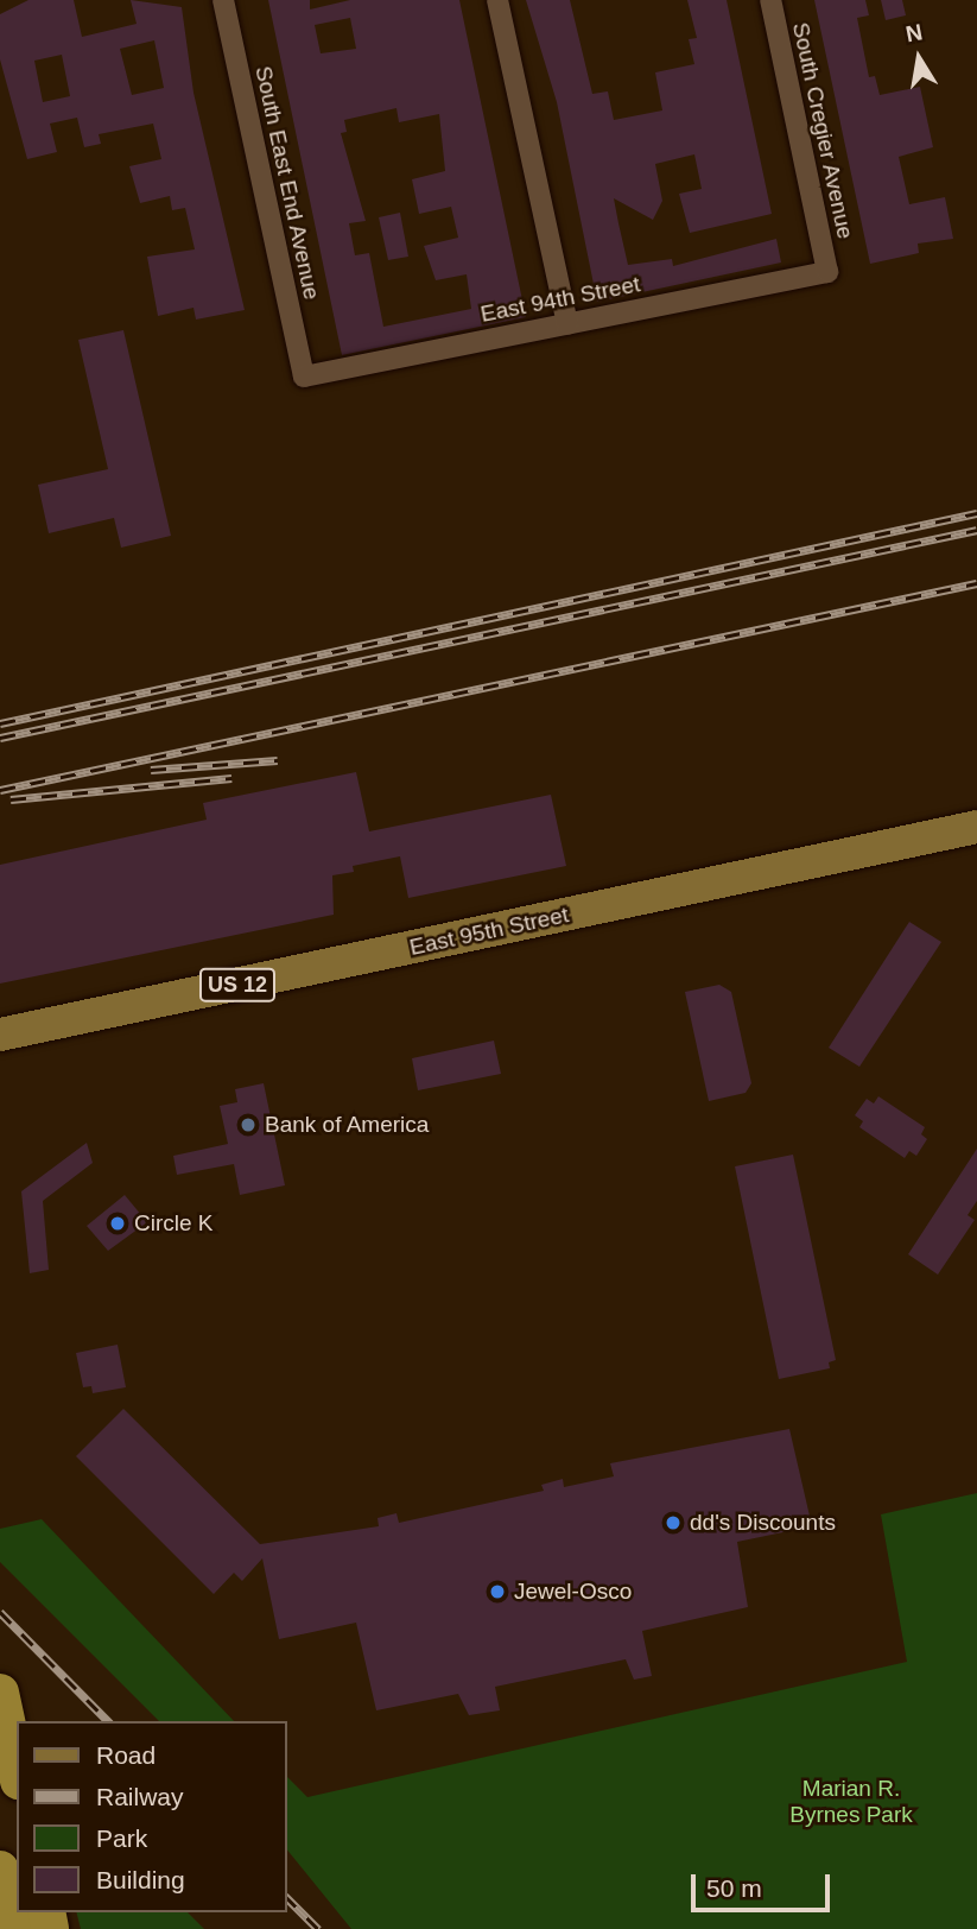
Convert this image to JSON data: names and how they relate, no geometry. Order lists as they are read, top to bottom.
{
  "streets": {
    "main road": ["East 95th Street", "US 12"],
    "street": ["South Cregier Avenue", "South East End Avenue", "East 94th Street"]
  },
  "crossings": [
    ["South Cregier Avenue", "East 94th Street"],
    ["South East End Avenue", "East 94th Street"]
  ],
  "parks": ["Marian R. Byrnes Park"],
  "places": [
    "Bank of America",
    "Circle K",
    "dd's Discounts",
    "Jewel-Osco"
  ],
  "legend": [
    "Road",
    "Railway",
    "Park",
    "Building"
  ],
  "scale_bar": "50 m",
  "north": "top"
}
